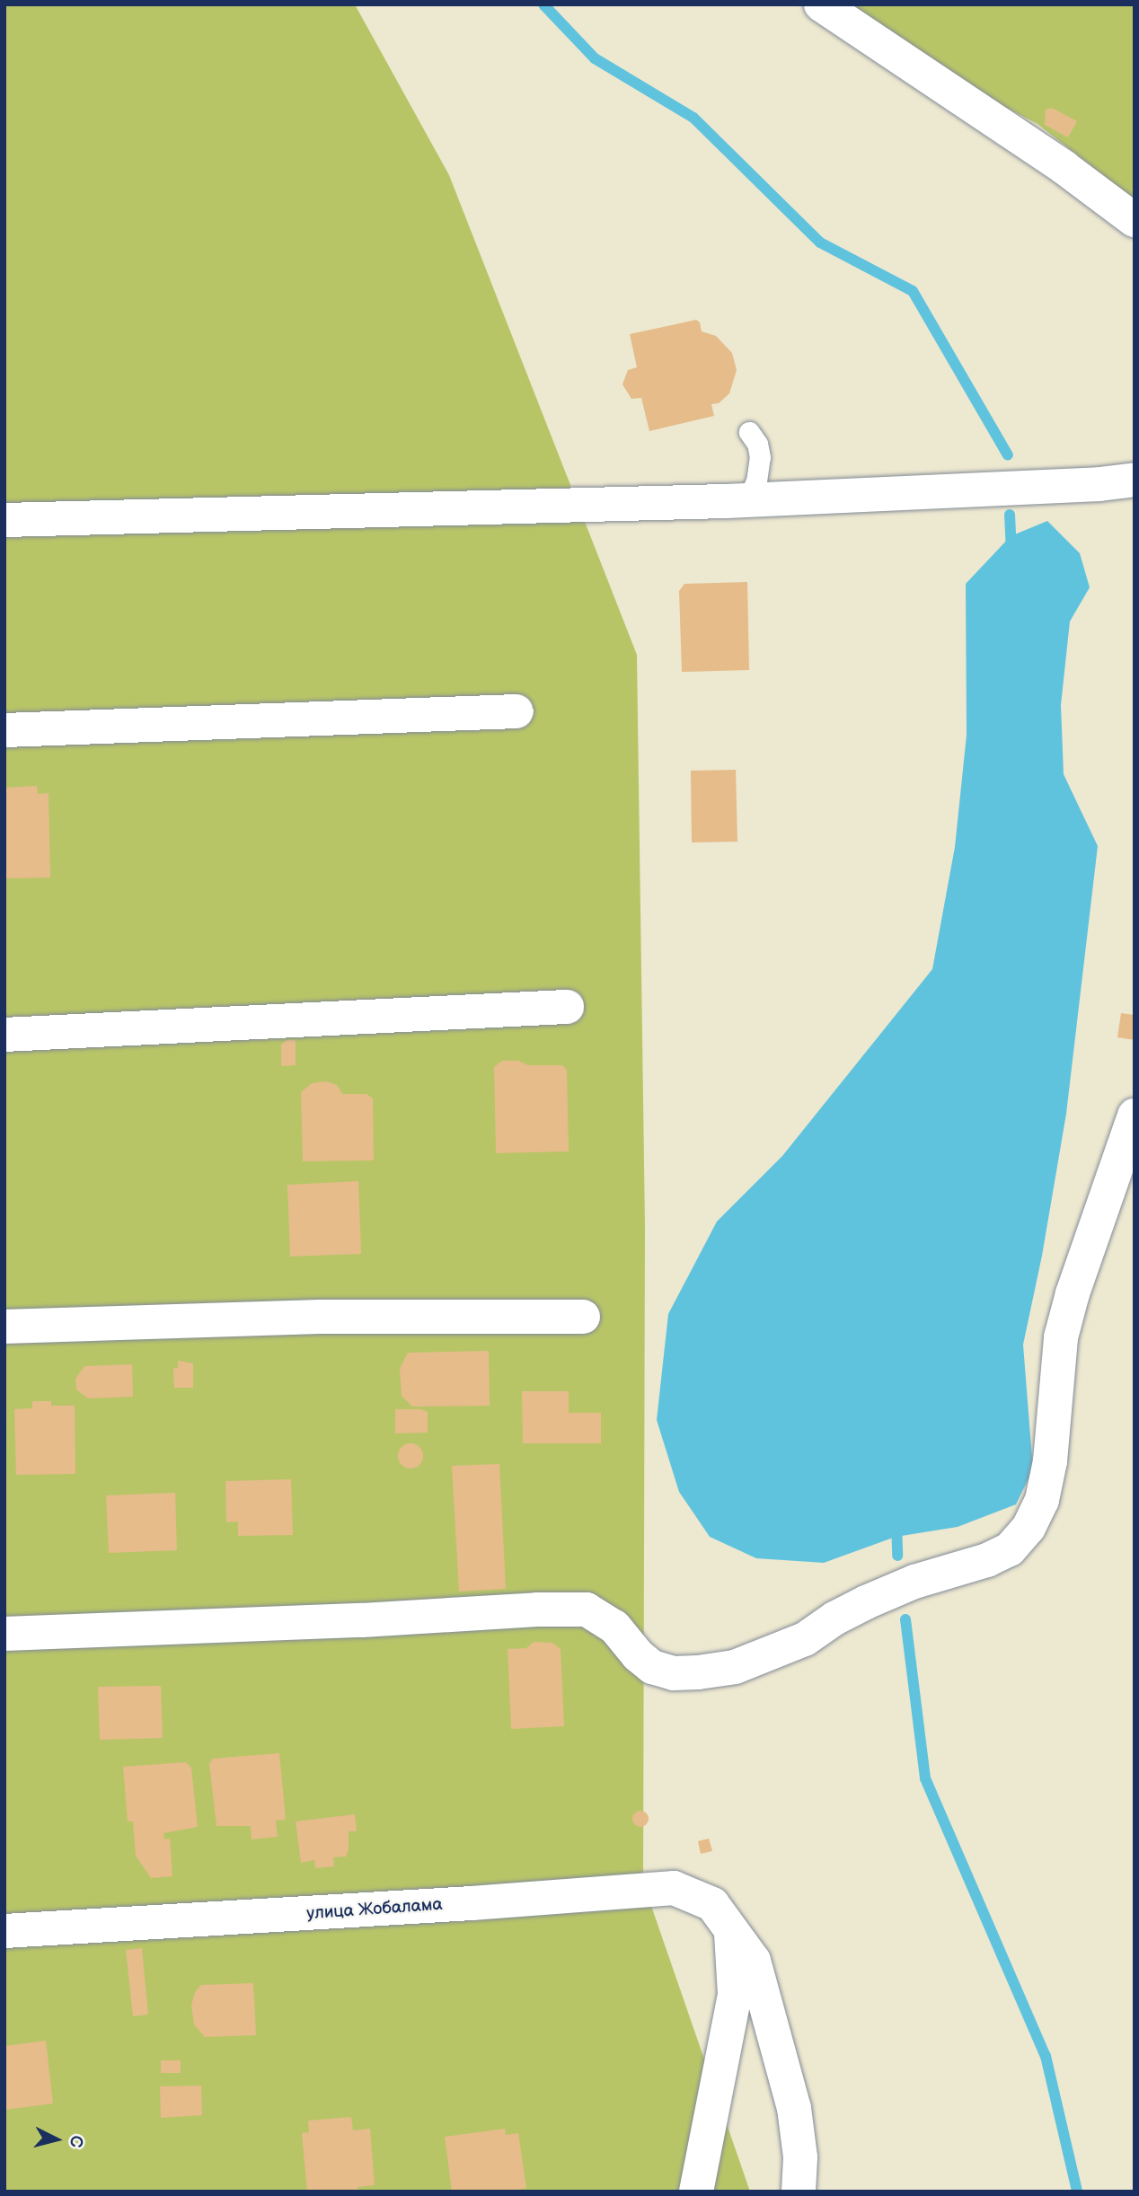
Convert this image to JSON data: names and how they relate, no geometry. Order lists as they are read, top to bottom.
{
  "streets": {
    "street": ["улица Жобалама"]
  },
  "north": "right"
}
